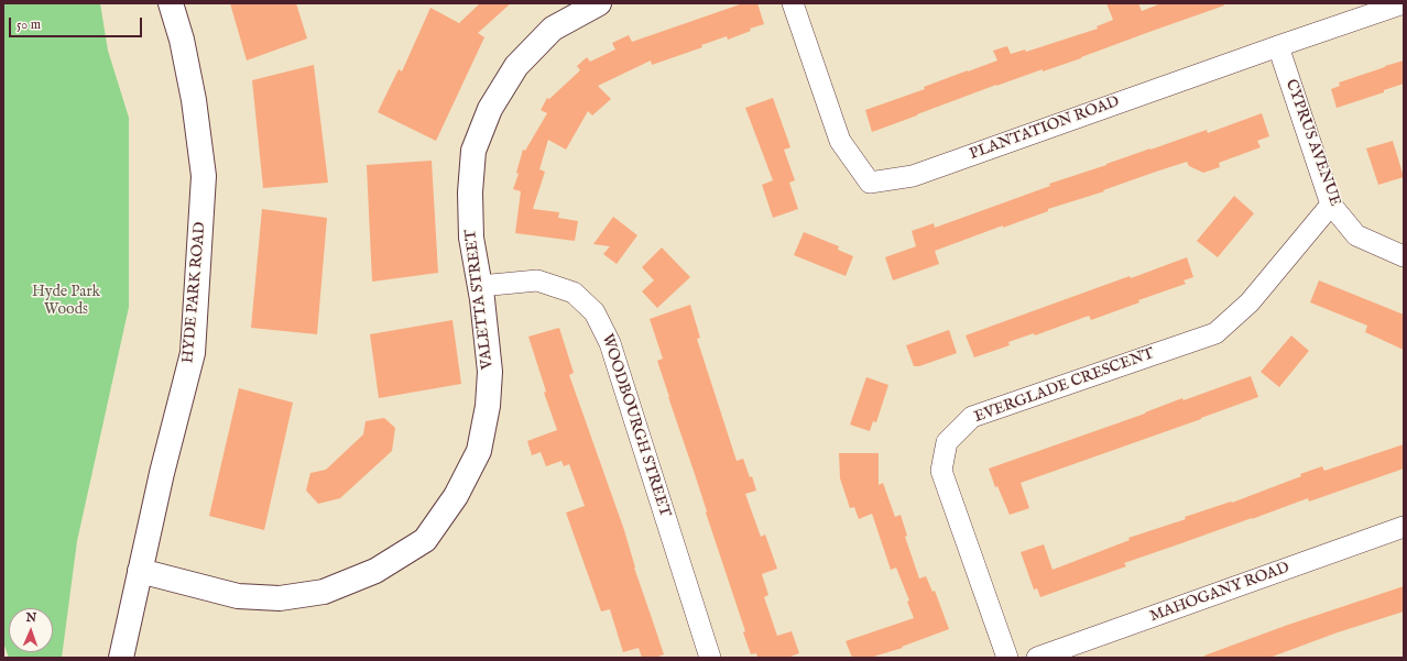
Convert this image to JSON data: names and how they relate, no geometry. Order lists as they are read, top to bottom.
{
  "streets": {
    "street": [
      "PLANTATION ROAD",
      "CYPRUS AVENUE",
      "HYDE PARK ROAD",
      "VALETTA STREET",
      "EVERGLADE CRESCENT",
      "WOODBOURGH STREET",
      "MAHOGANY ROAD"
    ]
  },
  "crossings": [
    ["PLANTATION ROAD", "CYPRUS AVENUE"],
    ["CYPRUS AVENUE", "EVERGLADE CRESCENT"],
    ["HYDE PARK ROAD", "VALETTA STREET"],
    ["VALETTA STREET", "WOODBOURGH STREET"]
  ],
  "parks": ["Hyde Park Woods"],
  "scale_bar": "50 m",
  "north": "top"
}
